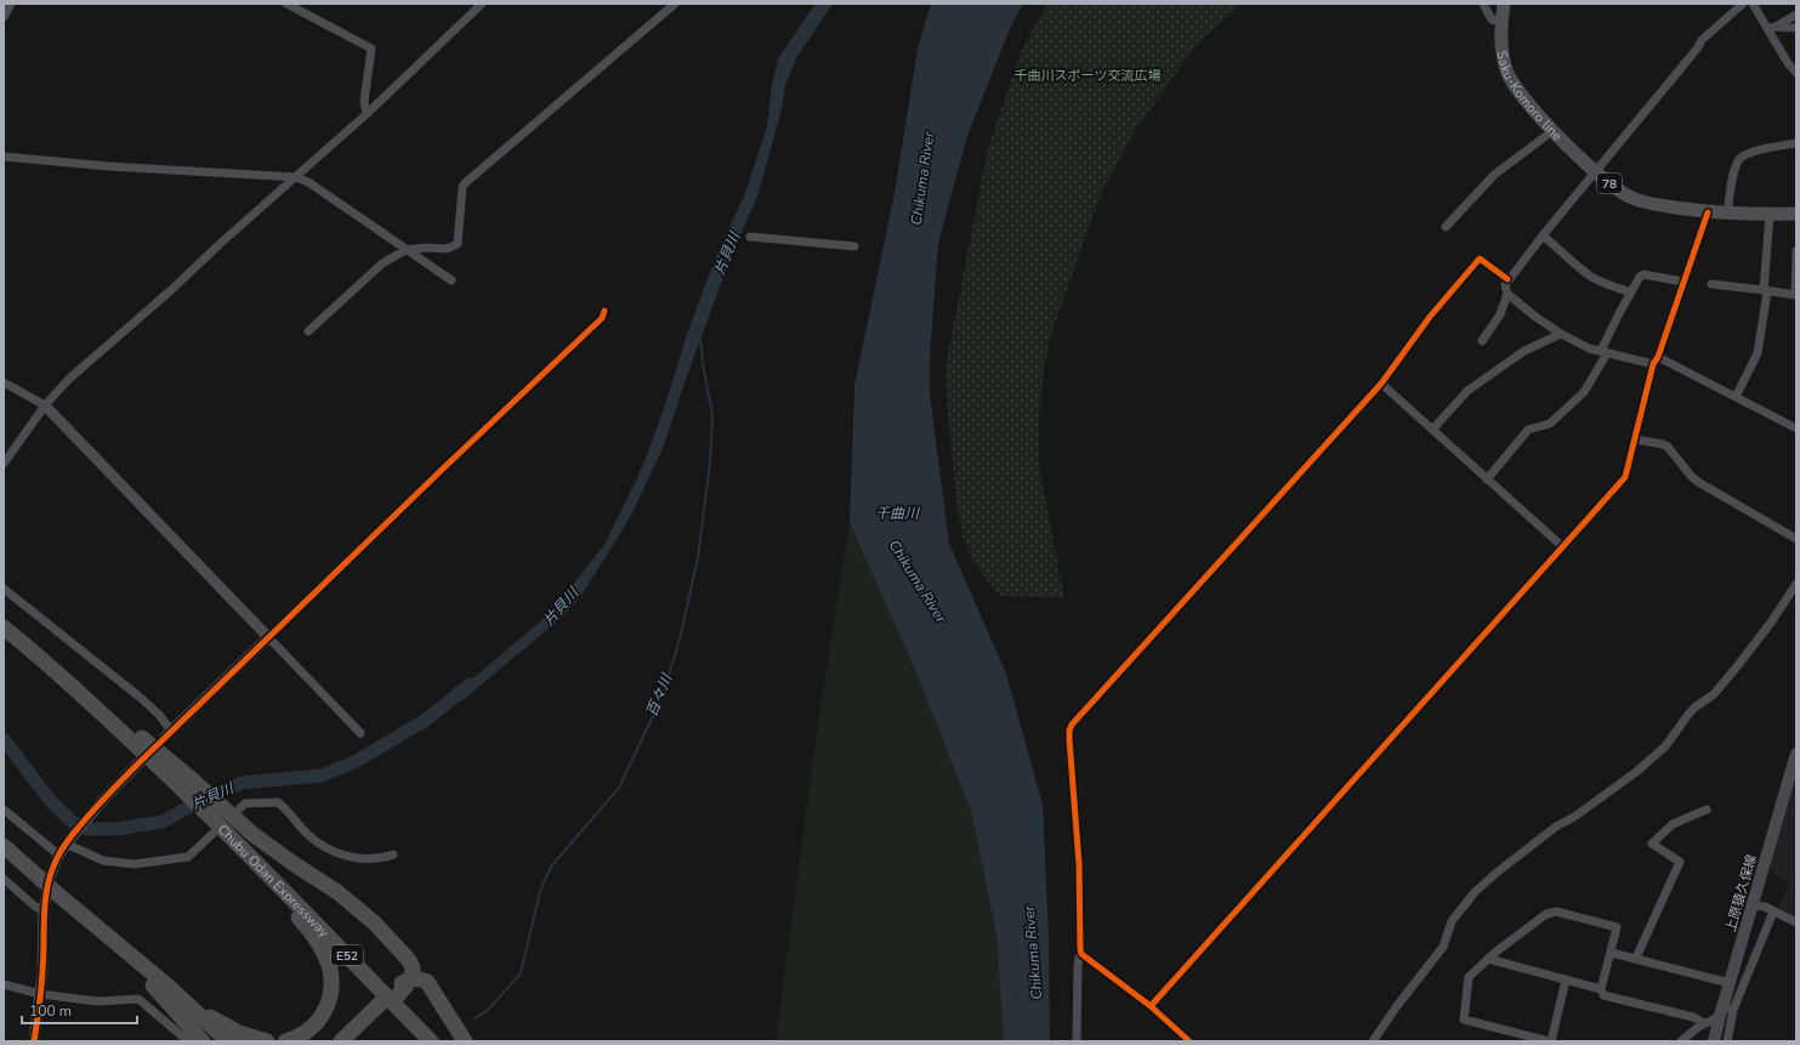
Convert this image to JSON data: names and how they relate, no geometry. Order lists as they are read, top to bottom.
{
  "streets": {
    "highway": ["Chubu Odan Expressway", "E52"],
    "main road": ["Saku-Komoro line", "78", "上原猿久保線"]
  },
  "water": [
    "Chikuma River",
    "片貝川",
    "千曲川",
    "百々川"
  ],
  "parks": ["千曲川スポーツ交流広場"],
  "scale_bar": "100 m"
}
